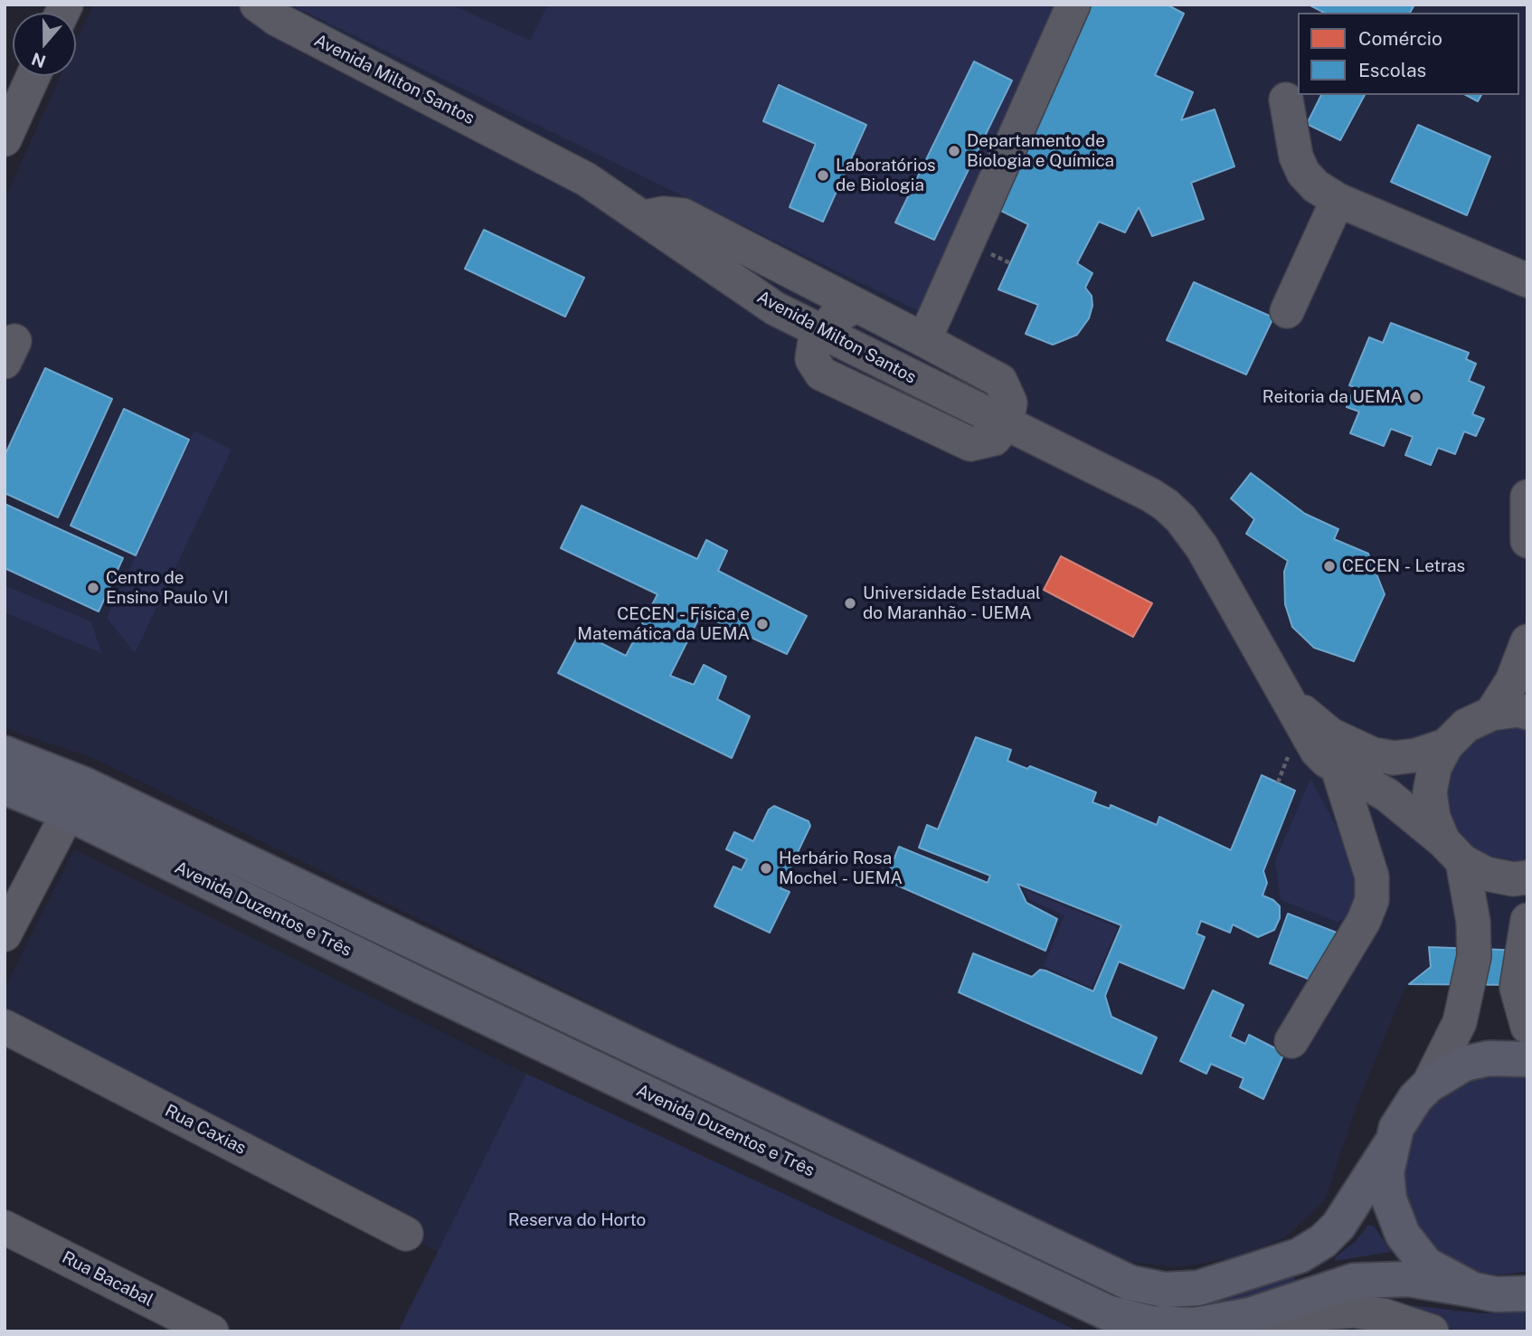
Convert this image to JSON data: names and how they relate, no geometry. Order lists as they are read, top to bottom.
{
  "streets": {
    "main road": ["Avenida Duzentos e Três"],
    "street": ["Avenida Milton Santos", "Rua Caxias", "Rua Bacabal"]
  },
  "parks": ["Reserva do Horto"],
  "places": [
    "Departamento de Biologia e Química",
    "Laboratórios de Biologia",
    "Reitoria da UEMA",
    "CECEN - Letras",
    "Centro de Ensino Paulo VI",
    "Universidade Estadual do Maranhão - UEMA",
    "CECEN - Física e Matemática da UEMA",
    "Herbário Rosa Mochel - UEMA"
  ],
  "legend": ["Comércio", "Escolas"],
  "north": "bottom"
}
